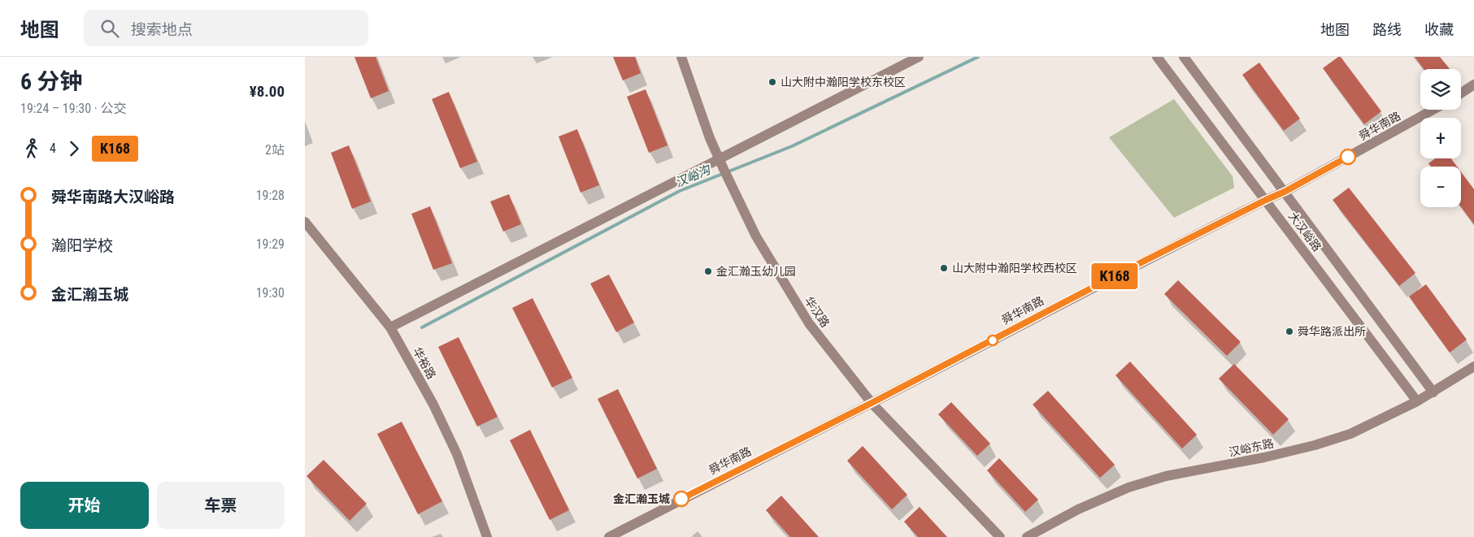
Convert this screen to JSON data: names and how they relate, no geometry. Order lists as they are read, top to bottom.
{
  "streets": {
    "street": [
      "舜华南路",
      "大汉峪路",
      "华汉路",
      "华裕路",
      "汉峪东路"
    ]
  },
  "crossings": [
    ["舜华南路", "大汉峪路"],
    ["舜华南路", "华汉路"],
    ["大汉峪路", "汉峪东路"]
  ],
  "water": ["汉峪沟"],
  "places": [
    "山大附中瀚阳学校东校区",
    "山大附中瀚阳学校西校区",
    "金汇瀚玉幼儿园",
    "舜华路派出所",
    "金汇瀚玉城"
  ],
  "lines": ["bus line K168"],
  "page": {
    "header": "地图",
    "search": "搜索地点",
    "nav": ["地图", "路线", "收藏"],
    "heading": ["6 分钟", "19:24 – 19:30 · 公交", "¥8.00"],
    "on_map": "K168",
    "map_buttons": ["+", "−"],
    "legs": ["4", "K168", "2站"],
    "list": [
      {
        "name": "舜华南路大汉峪路",
        "value": "19:28"
      },
      {
        "name": "瀚阳学校",
        "value": "19:29"
      },
      {
        "name": "金汇瀚玉城",
        "value": "19:30"
      }
    ],
    "buttons": ["开始", "车票"]
  }
}
